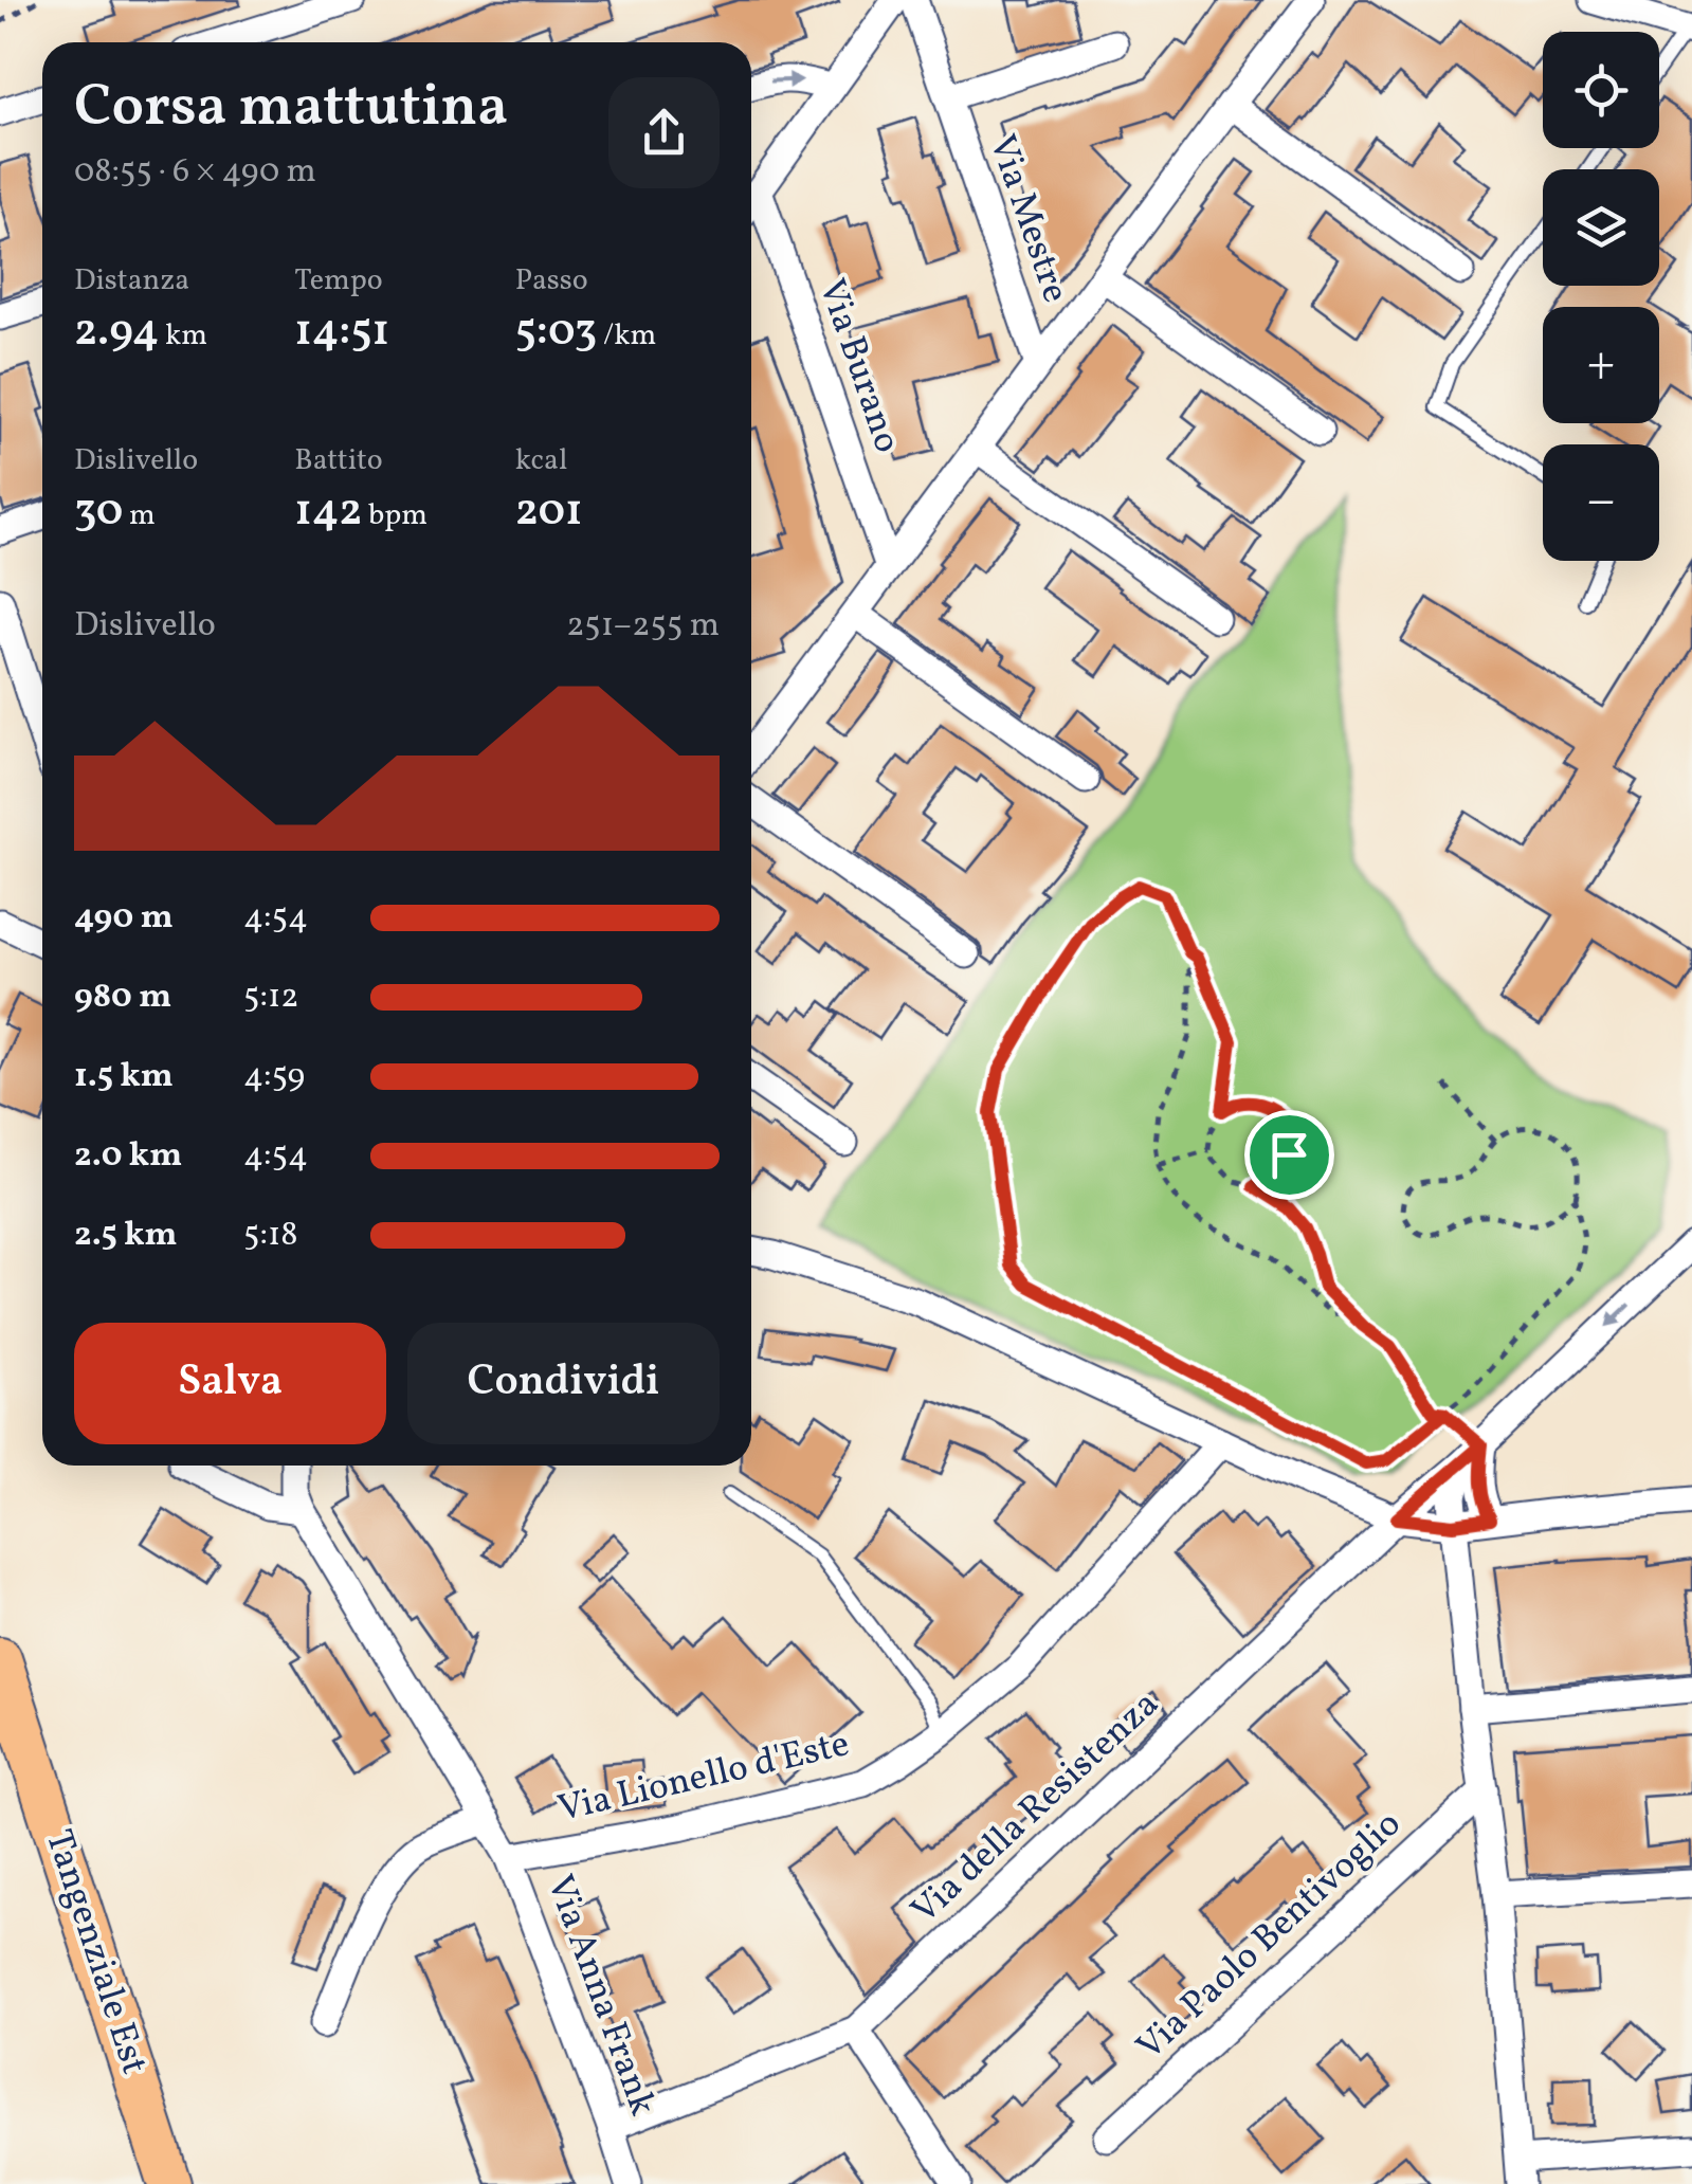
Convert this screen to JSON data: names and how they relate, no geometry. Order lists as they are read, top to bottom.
{
  "streets": {
    "main road": ["Tangenziale Est"],
    "street": [
      "Via Mestre",
      "Via Burano",
      "Via Lionello d'Este",
      "Via della Resistenza",
      "Via Paolo Bentivoglio",
      "Via Anna Frank"
    ]
  },
  "crossings": [
    ["Via Lionello d'Este", "Via Anna Frank"],
    ["Via della Resistenza", "Via Anna Frank"]
  ],
  "page": {
    "map_buttons": ["+", "−"],
    "heading": ["Corsa mattutina", "08:55 · 6 × 490 m"],
    "stats": [
      ["Distanza", "2.94 km"],
      ["Tempo", "14:51"],
      ["Passo", "5:03 /km"],
      ["Dislivello", "30 m"],
      ["Battito", "142 bpm"],
      ["kcal", "201"]
    ],
    "chart": ["Dislivello", "251–255 m"],
    "list": [
      {
        "name": "490 m",
        "note": "4:54"
      },
      {
        "name": "980 m",
        "note": "5:12"
      },
      {
        "name": "1.5 km",
        "note": "4:59"
      },
      {
        "name": "2.0 km",
        "note": "4:54"
      },
      {
        "name": "2.5 km",
        "note": "5:18"
      }
    ],
    "buttons": ["Salva", "Condividi"]
  }
}
